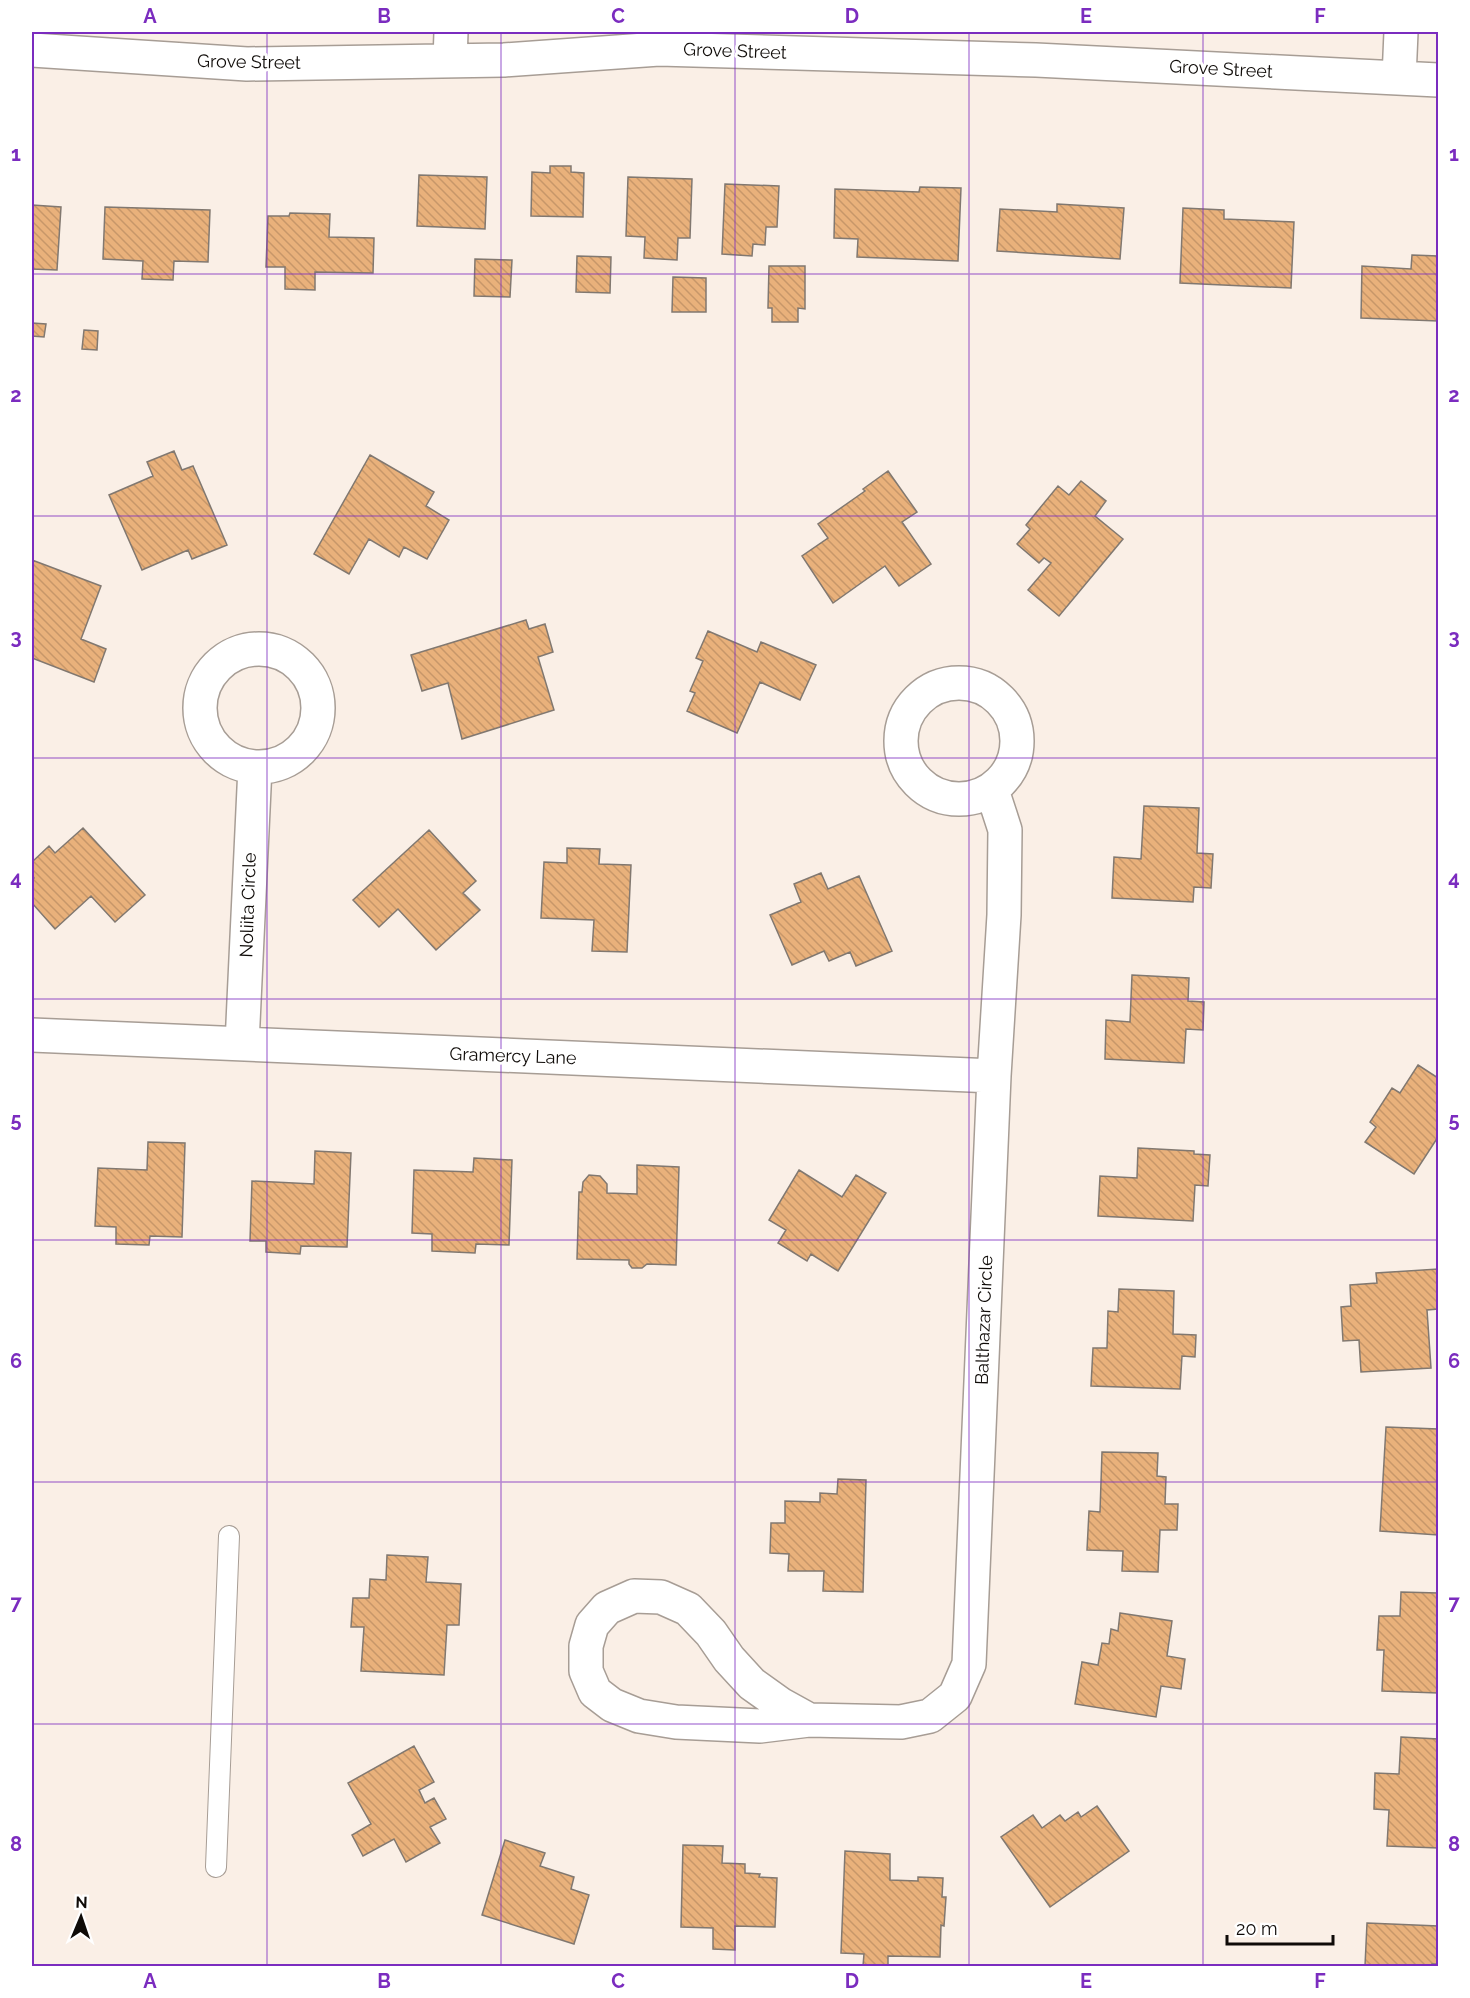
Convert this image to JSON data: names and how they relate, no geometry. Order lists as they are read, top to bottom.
{
  "streets": {
    "street": [
      "Grove Street",
      "Noliita Circle",
      "Gramercy Lane",
      "Balthazar Circle"
    ]
  },
  "crossings": [
    ["Noliita Circle", "Gramercy Lane"],
    ["Gramercy Lane", "Balthazar Circle"]
  ],
  "scale_bar": "20 m",
  "north": "top",
  "grid": {
    "columns": [
      "A",
      "B",
      "C",
      "D",
      "E",
      "F"
    ],
    "rows": [
      "1",
      "2",
      "3",
      "4",
      "5",
      "6",
      "7",
      "8"
    ]
  }
}
